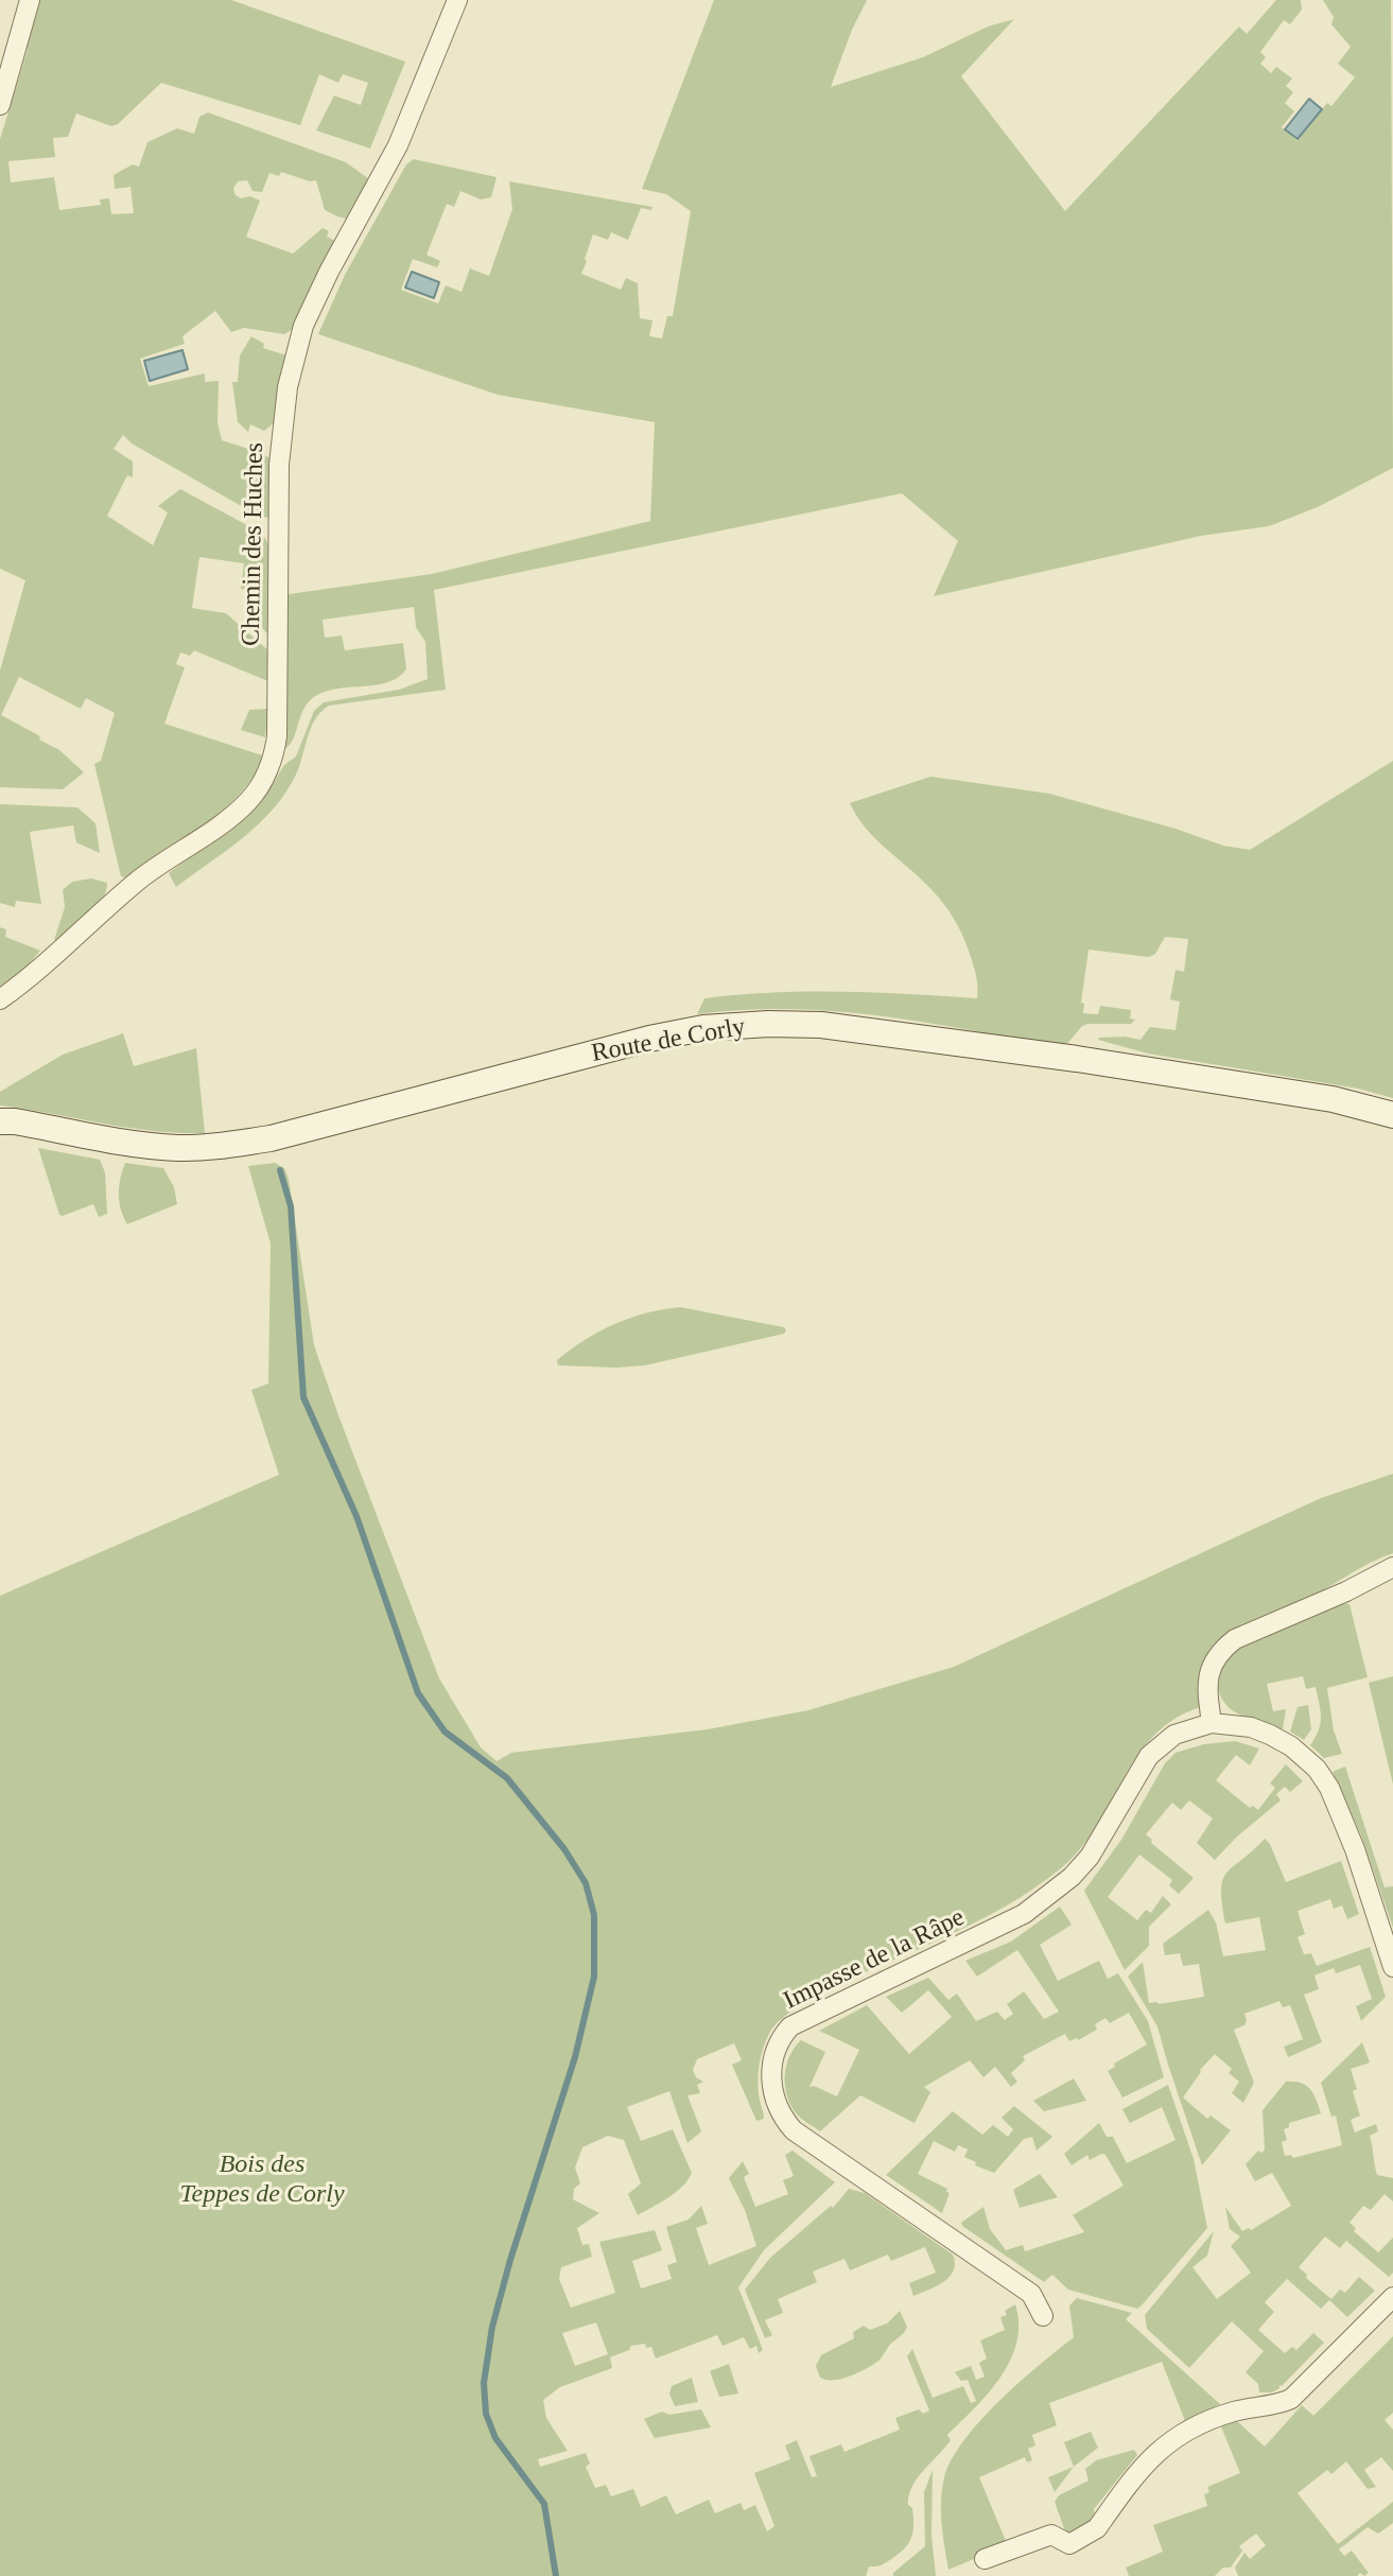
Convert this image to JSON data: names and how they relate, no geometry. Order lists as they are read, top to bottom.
{
  "streets": {
    "street": ["Chemin des Huches", "Route de Corly", "Impasse de la Râpe"]
  },
  "parks": ["Bois des Teppes de Corly"]
}
